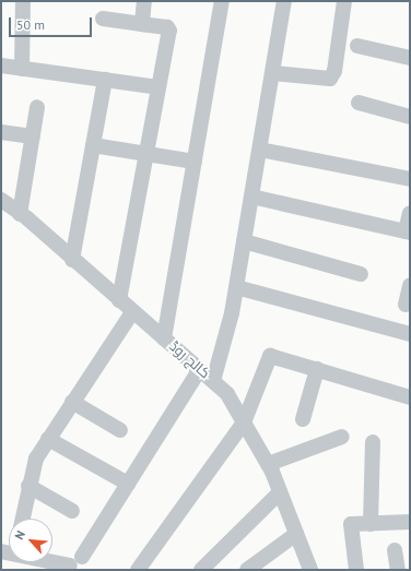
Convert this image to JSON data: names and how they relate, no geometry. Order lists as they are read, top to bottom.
{
  "streets": {
    "street": ["کالج روڈ"]
  },
  "scale_bar": "50 m",
  "north": "top left"
}
